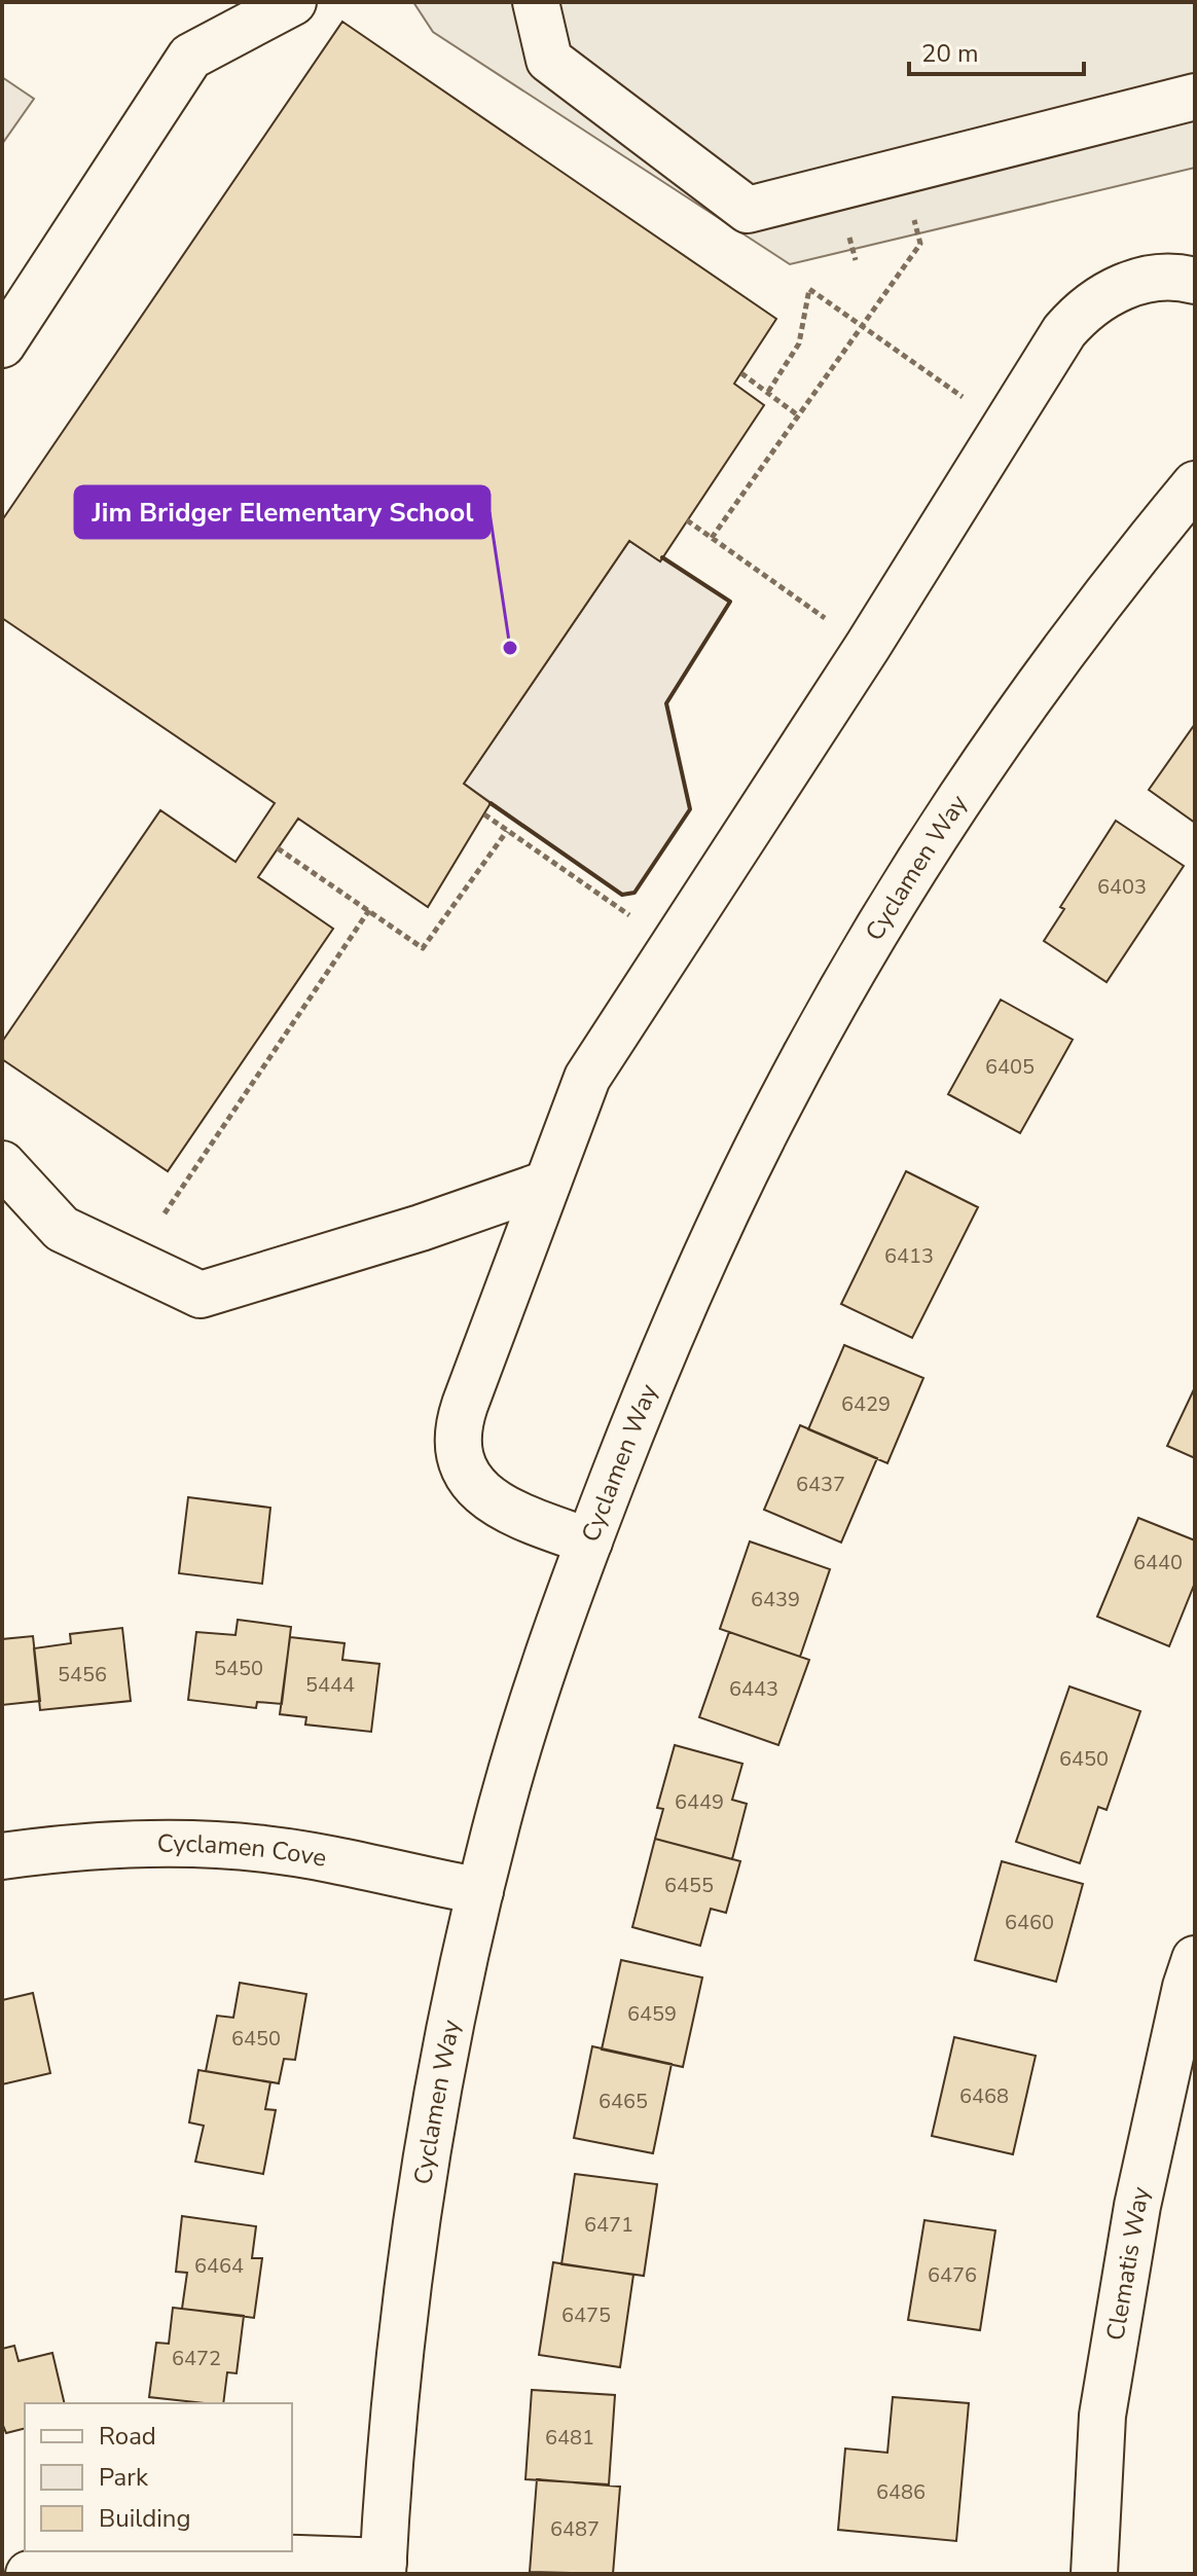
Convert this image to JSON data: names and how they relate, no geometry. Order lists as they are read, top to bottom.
{
  "streets": {
    "street": ["Cyclamen Way", "Cyclamen Cove", "Clematis Way"]
  },
  "crossings": [
    ["Cyclamen Way", "Cyclamen Cove"]
  ],
  "places": ["Jim Bridger Elementary School"],
  "house_numbers": [
    "6403",
    "6405",
    "6413",
    "6429",
    "6437",
    "6440",
    "6439",
    "5450",
    "5456",
    "5444",
    "6443",
    "6450",
    "6449",
    "6455",
    "6460",
    "6459",
    "6450",
    "6468",
    "6465",
    "6471",
    "6464",
    "6476",
    "6475",
    "6472",
    "6481",
    "6486",
    "6487"
  ],
  "legend": ["Road", "Park", "Building"],
  "scale_bar": "20 m"
}
